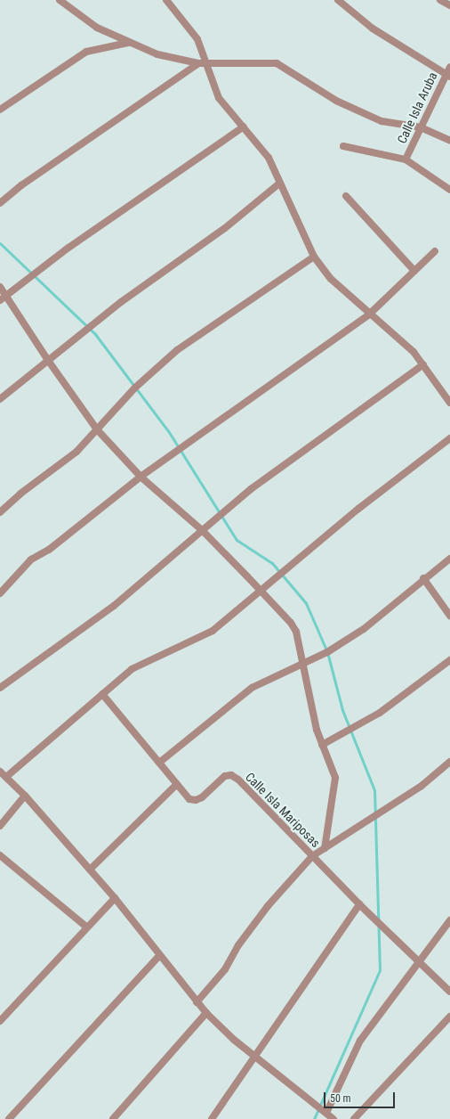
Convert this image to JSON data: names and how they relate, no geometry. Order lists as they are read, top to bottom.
{
  "streets": {
    "street": ["Calle Isla Aruba", "Calle Isla Mariposas"]
  },
  "scale_bar": "50 m"
}
